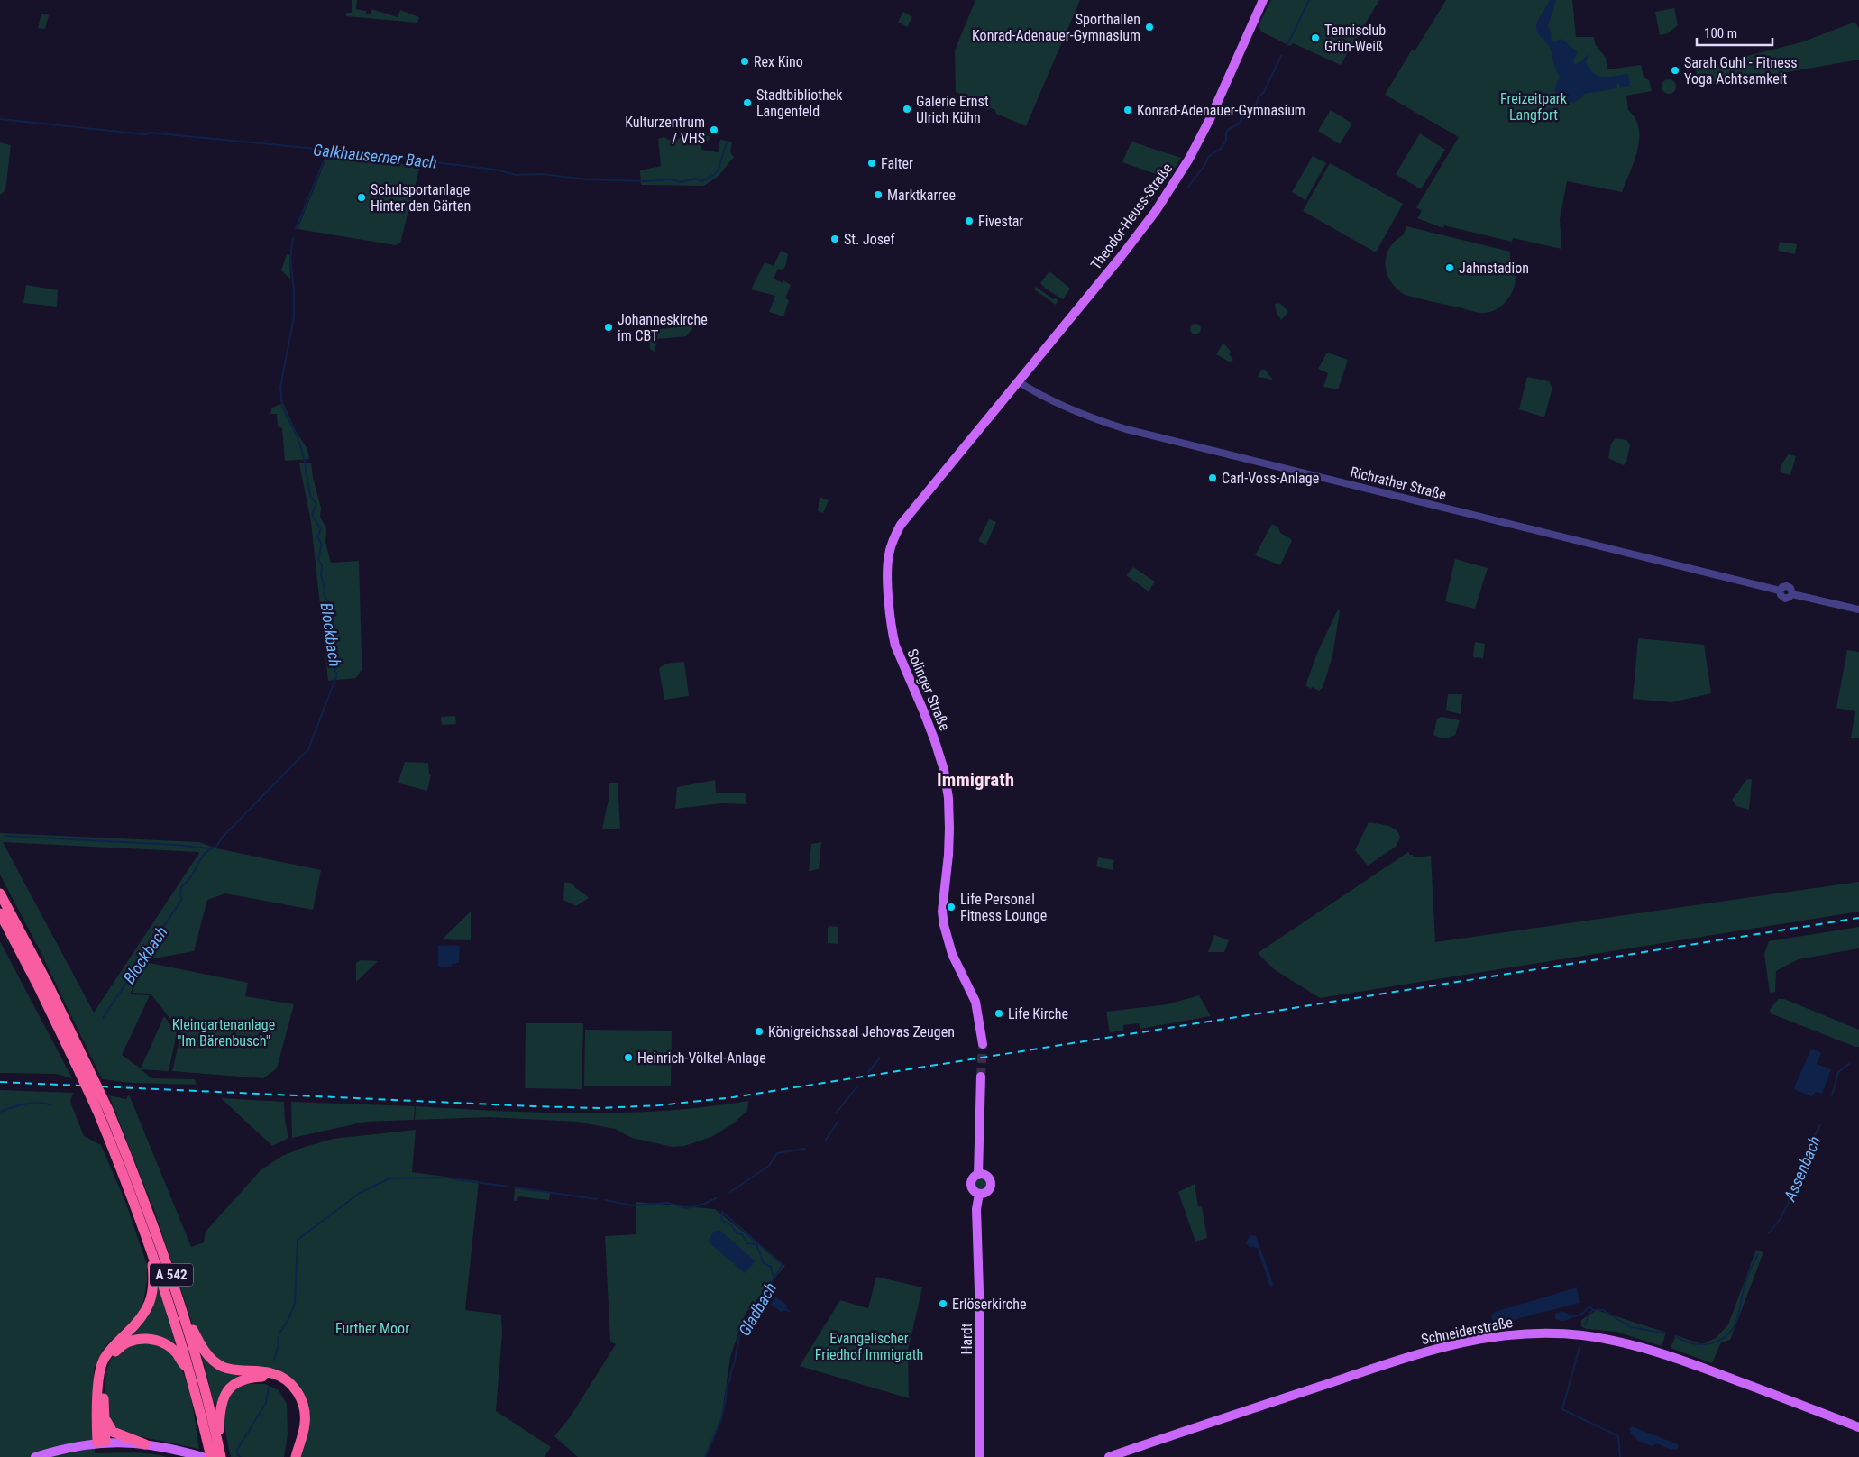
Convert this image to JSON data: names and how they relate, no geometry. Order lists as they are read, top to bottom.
{
  "streets": {
    "highway": ["A 542"],
    "main road": [
      "Theodor-Heuss-Straße",
      "Solinger Straße",
      "Schneiderstraße",
      "Hardt"
    ],
    "street": ["Richrather Straße"]
  },
  "crossings": [
    ["Theodor-Heuss-Straße", "Richrather Straße"],
    ["Theodor-Heuss-Straße", "Solinger Straße"],
    ["Richrather Straße", "Solinger Straße"]
  ],
  "districts": ["Immigrath"],
  "water": [
    "Galkhauserner Bach",
    "Blockbach",
    "Assenbach",
    "Gladbach"
  ],
  "parks": [
    "Freizeitpark Langfort",
    "Kleingartenanlage \"Im Bärenbusch\"",
    "Further Moor",
    "Evangelischer Friedhof Immigrath"
  ],
  "places": [
    "Sporthallen Konrad-Adenauer-Gymnasium",
    "Tennisclub Grün-Weiß",
    "Rex Kino",
    "Sarah Guhl - Fitness Yoga Achtsamkeit",
    "Stadtbibliothek Langenfeld",
    "Galerie Ernst Ulrich Kühn",
    "Konrad-Adenauer-Gymnasium",
    "Kulturzentrum / VHS",
    "Falter",
    "Marktkarree",
    "Schulsportanlage Hinter den Gärten",
    "Fivestar",
    "St. Josef",
    "Jahnstadion",
    "Johanneskirche im CBT",
    "Carl-Voss-Anlage",
    "Life Personal Fitness Lounge",
    "Life Kirche",
    "Königreichssaal Jehovas Zeugen",
    "Heinrich-Völkel-Anlage",
    "Erlöserkirche"
  ],
  "scale_bar": "100 m"
}
